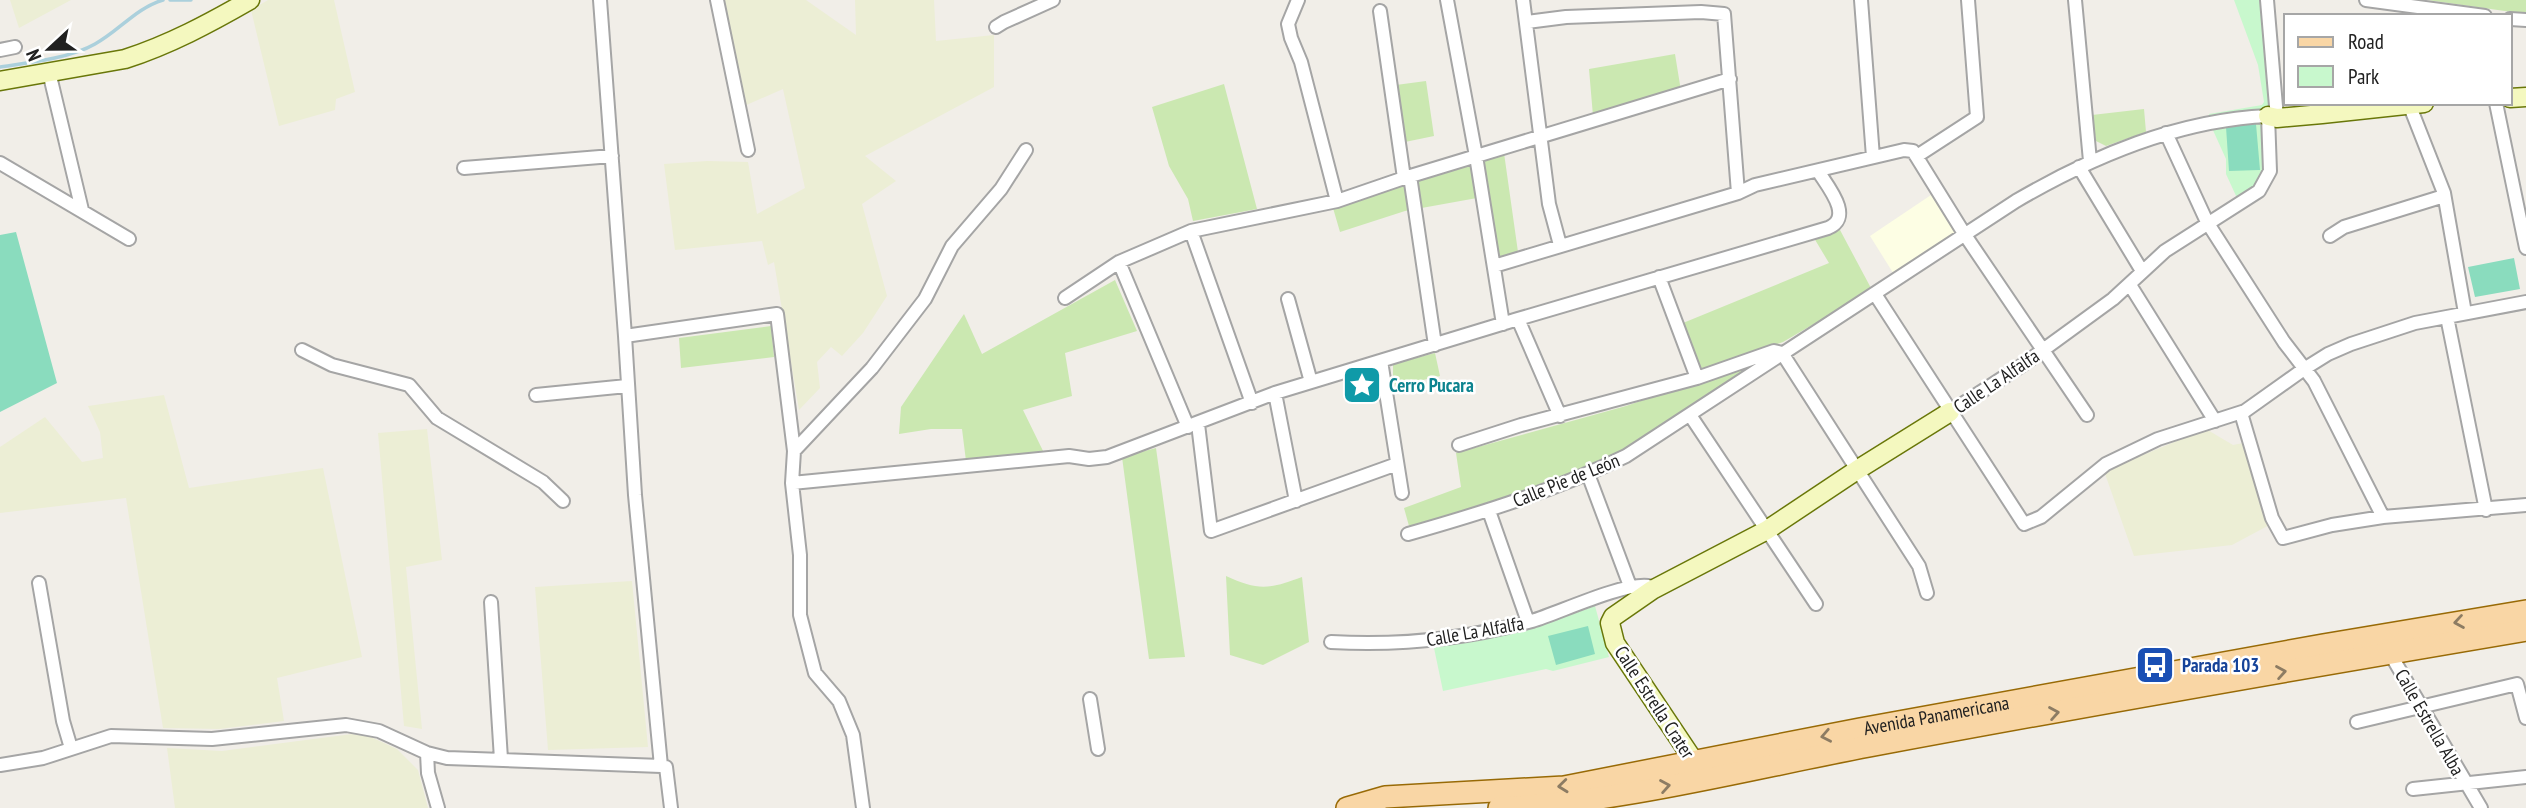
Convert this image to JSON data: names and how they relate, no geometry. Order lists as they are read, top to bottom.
{
  "streets": {
    "main road": ["Avenida Panamericana"],
    "street": [
      "Calle La Alfalfa",
      "Calle Pie de León",
      "Calle Estrella Crater",
      "Calle Estrella Alba"
    ]
  },
  "crossings": [
    ["Calle La Alfalfa", "Calle Pie de León"],
    ["Calle La Alfalfa", "Calle Estrella Crater"],
    ["Calle Estrella Crater", "Avenida Panamericana"],
    ["Avenida Panamericana", "Calle Estrella Alba"]
  ],
  "places": {
    "place": ["Cerro Pucara"],
    "bus stop": ["Parada 103"]
  },
  "legend": ["Road", "Park"],
  "north": "left"
}
